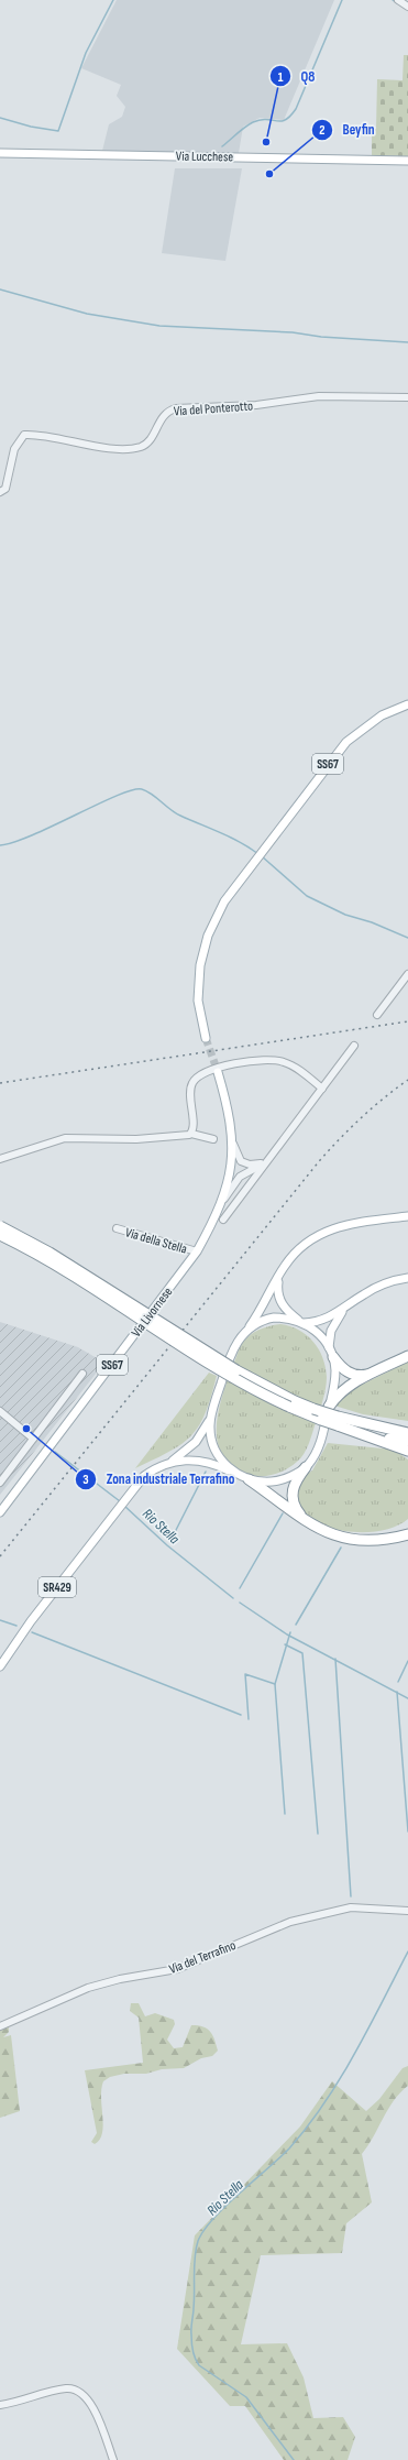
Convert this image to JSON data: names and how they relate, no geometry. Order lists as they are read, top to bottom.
{
  "streets": {
    "main road": [
      "Via Lucchese",
      "SS67",
      "Via Livornese",
      "SR429"
    ],
    "street": ["Via del Ponterotto", "Via della Stella", "Via del Terrafino"]
  },
  "crossings": [
    ["SS67", "Via Livornese"],
    ["Via della Stella", "Via Livornese"]
  ],
  "water": ["Rio Stella"],
  "places": ["Q8", "Beyfin", "Zona industriale Terrafino"]
}
